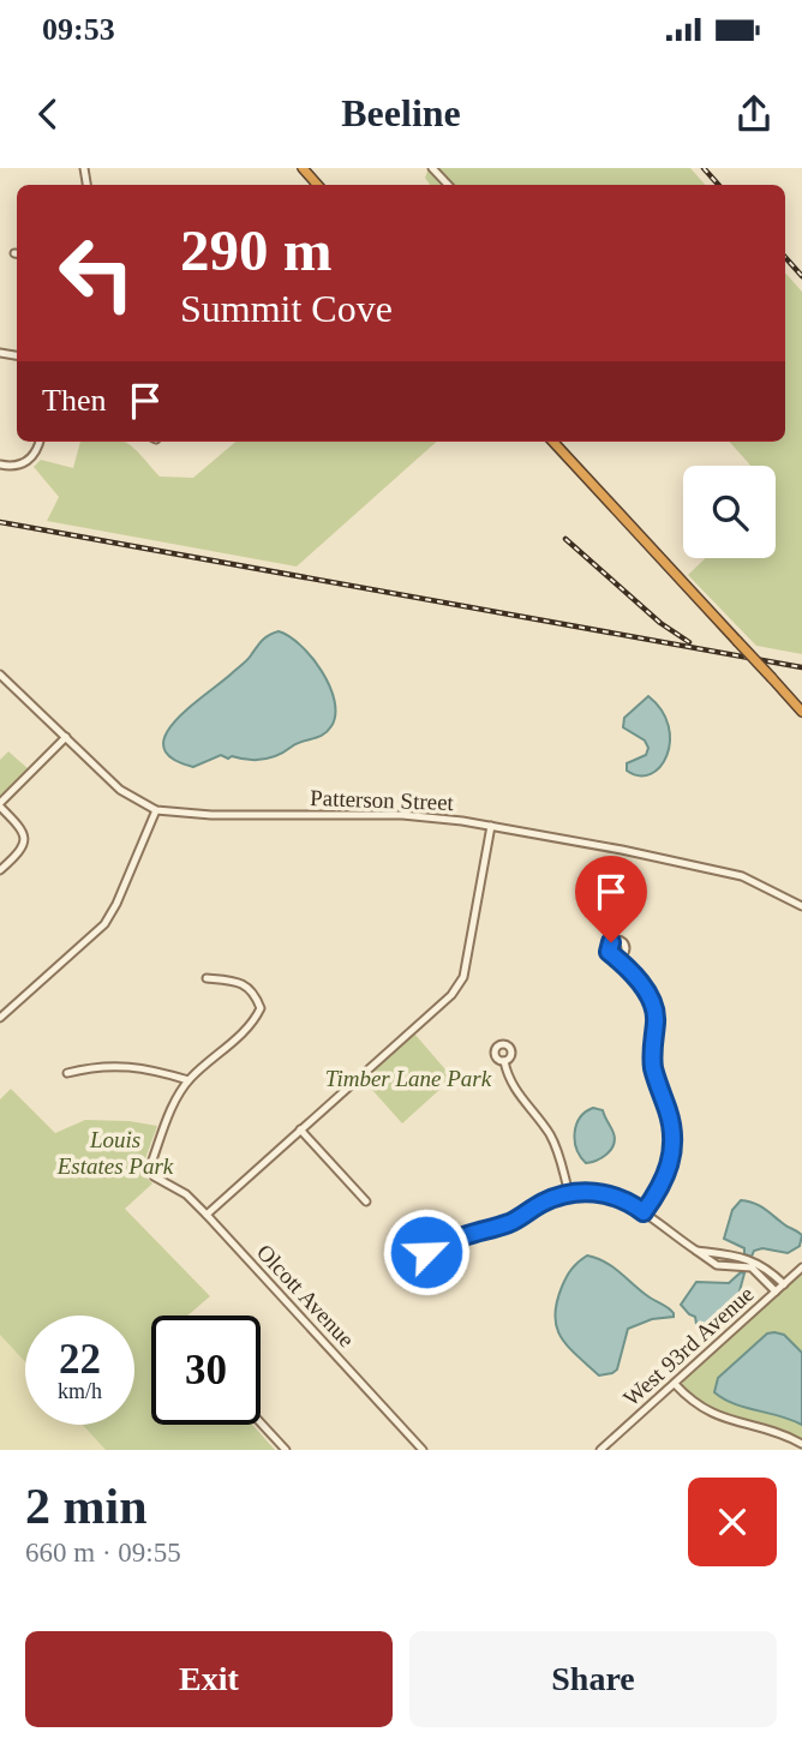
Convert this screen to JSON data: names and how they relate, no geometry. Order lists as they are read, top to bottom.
{
  "streets": {
    "street": ["Patterson Street", "Olcott Avenue", "West 93rd Avenue"]
  },
  "parks": ["Timber Lane Park", "Louis Estates Park"],
  "page": {
    "status": "09:53",
    "header": "Beeline",
    "turn": ["290 m", "Summit Cove"],
    "then": "Then",
    "speed": "22 km/h",
    "limit": "30",
    "heading": ["2 min", "660 m · 09:55"],
    "buttons": ["Exit", "Share"]
  }
}
